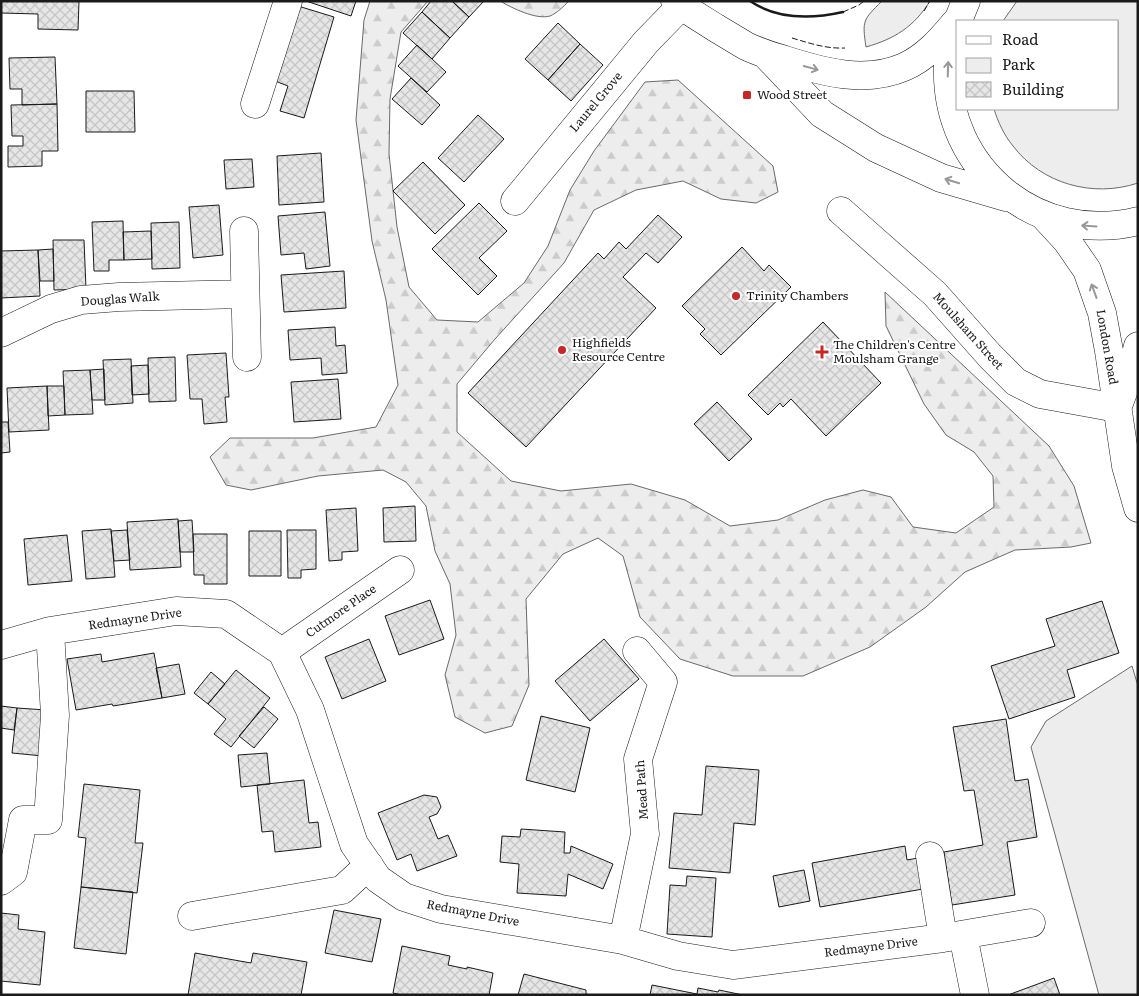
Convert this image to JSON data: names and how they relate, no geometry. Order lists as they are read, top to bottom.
{
  "streets": {
    "street": [
      "Laurel Grove",
      "Douglas Walk",
      "Moulsham Street",
      "London Road",
      "Cutmore Place",
      "Redmayne Drive",
      "Mead Path"
    ]
  },
  "crossings": [
    ["Moulsham Street", "London Road"],
    ["Cutmore Place", "Redmayne Drive"],
    ["Redmayne Drive", "Mead Path"]
  ],
  "one_way": ["London Road"],
  "places": {
    "transit": ["Wood Street"],
    "other": ["Trinity Chambers", "Highfields Resource Centre"],
    "health": ["The Children's Centre Moulsham Grange"]
  },
  "legend": ["Road", "Park", "Building"]
}
